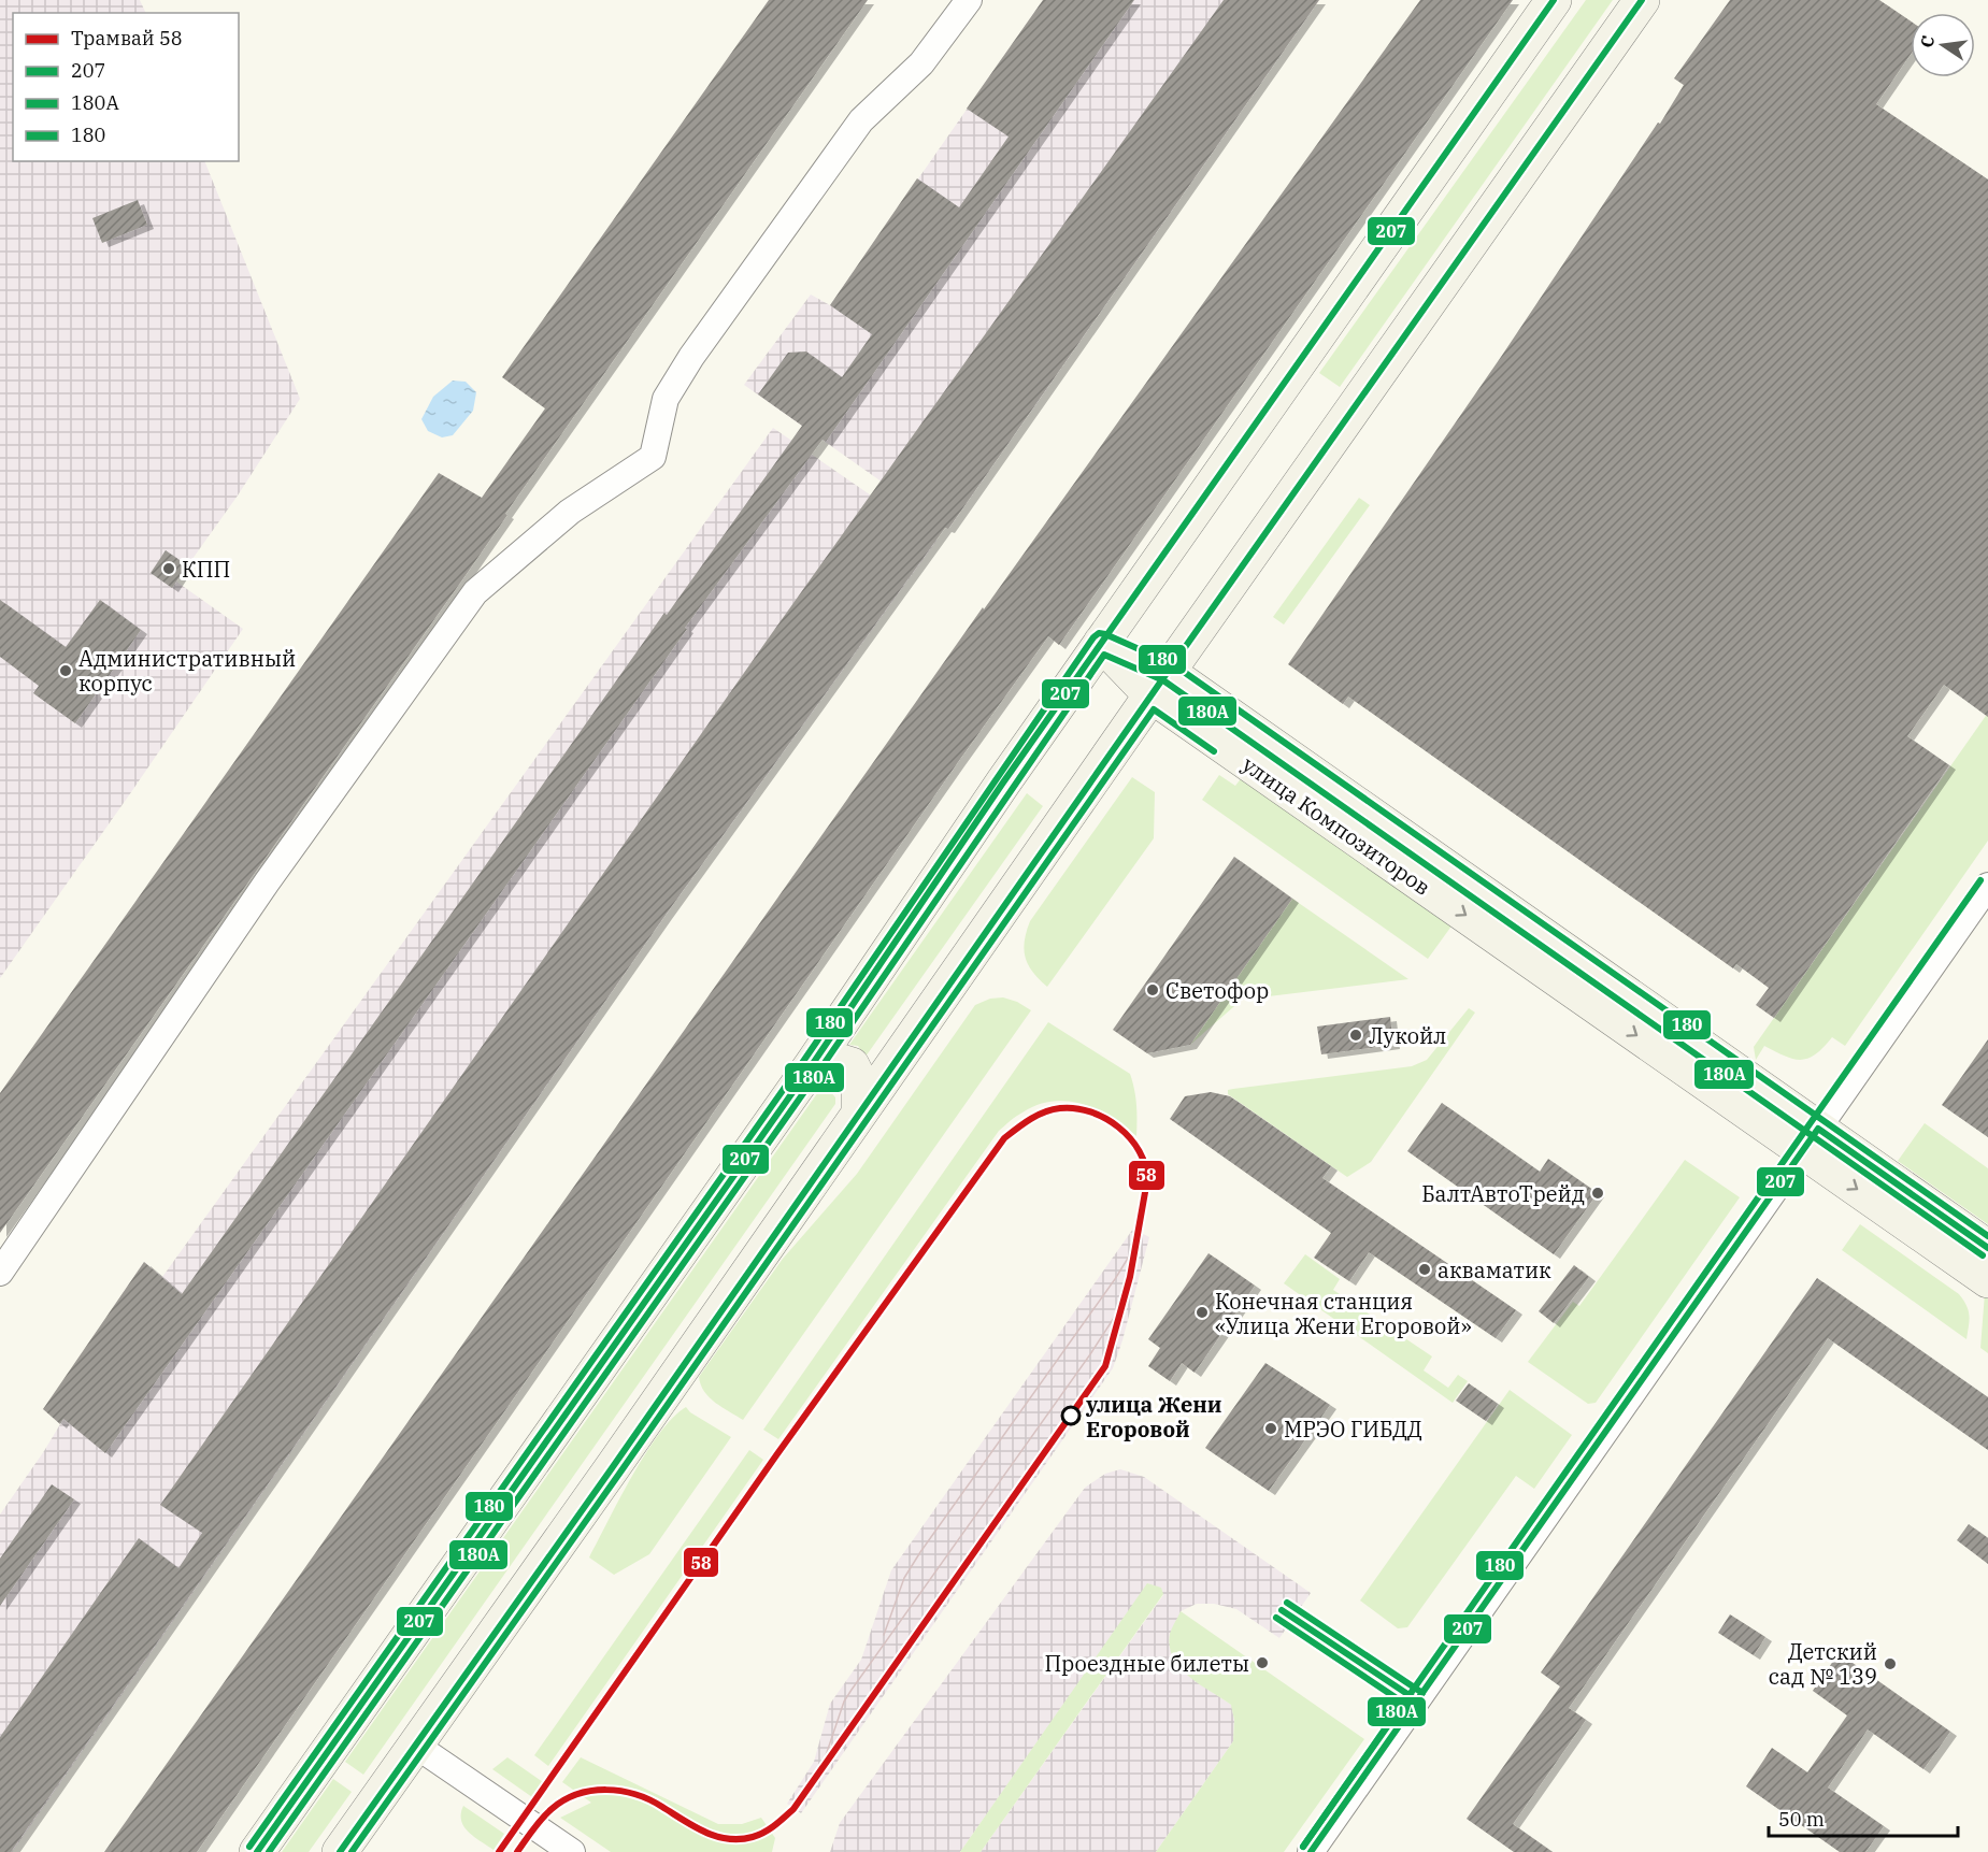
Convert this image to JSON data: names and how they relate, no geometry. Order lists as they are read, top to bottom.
{
  "streets": {
    "main road": ["улица Композиторов"]
  },
  "places": [
    "КПП",
    "Административный корпус",
    "Светофор",
    "Лукойл",
    "БалтАвтоТрейд",
    "акваматик",
    "Конечная станция «Улица Жени Егоровой»",
    "улица Жени Егоровой",
    "МРЭО ГИБДД",
    "Проездные билеты",
    "Детский сад № 139"
  ],
  "lines": [
    "transit line 207",
    "transit line 180",
    "transit line 180А",
    "tram line 58"
  ],
  "legend": [
    "Трамвай 58",
    "207",
    "180А",
    "180"
  ],
  "scale_bar": "50 m",
  "north": "left"
}
